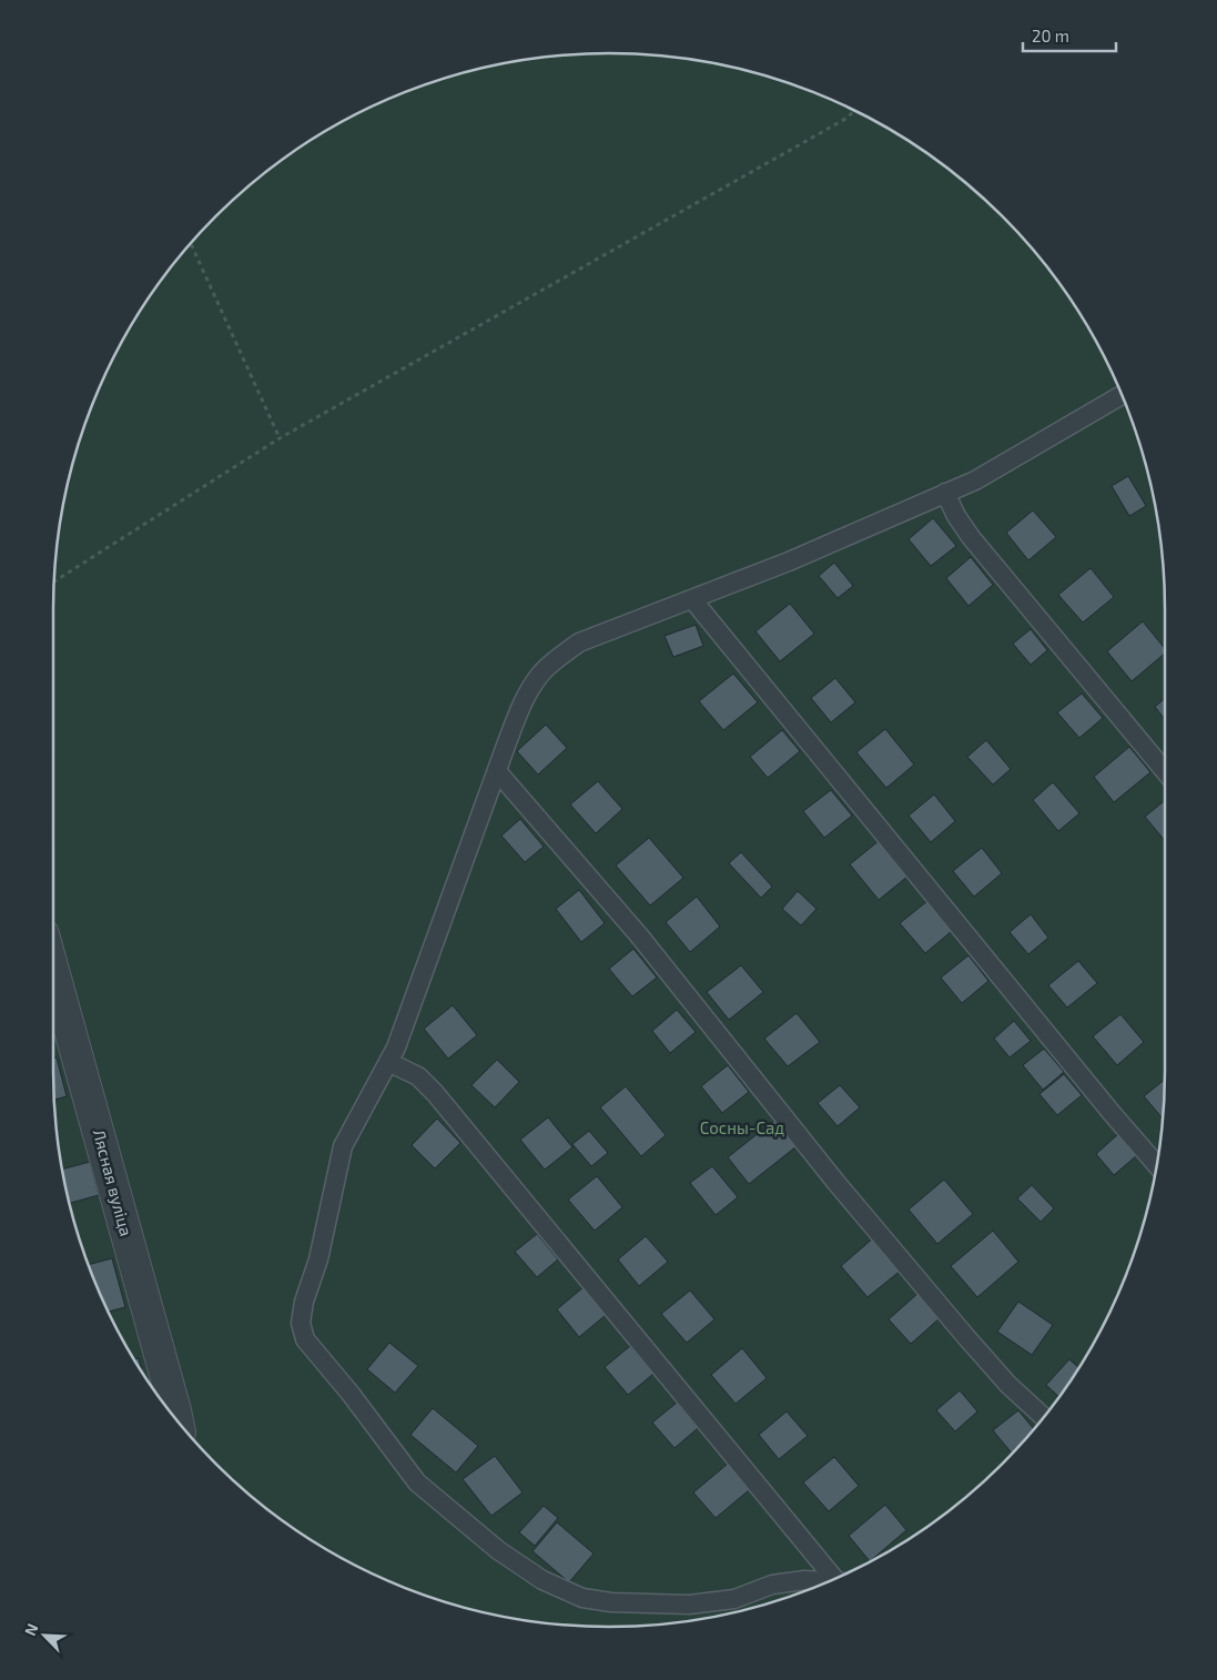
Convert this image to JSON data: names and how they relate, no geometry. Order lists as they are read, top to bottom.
{
  "streets": {
    "street": ["Лясная вуліца"]
  },
  "parks": ["Сосны-Сад"],
  "scale_bar": "20 m",
  "north": "top left"
}
